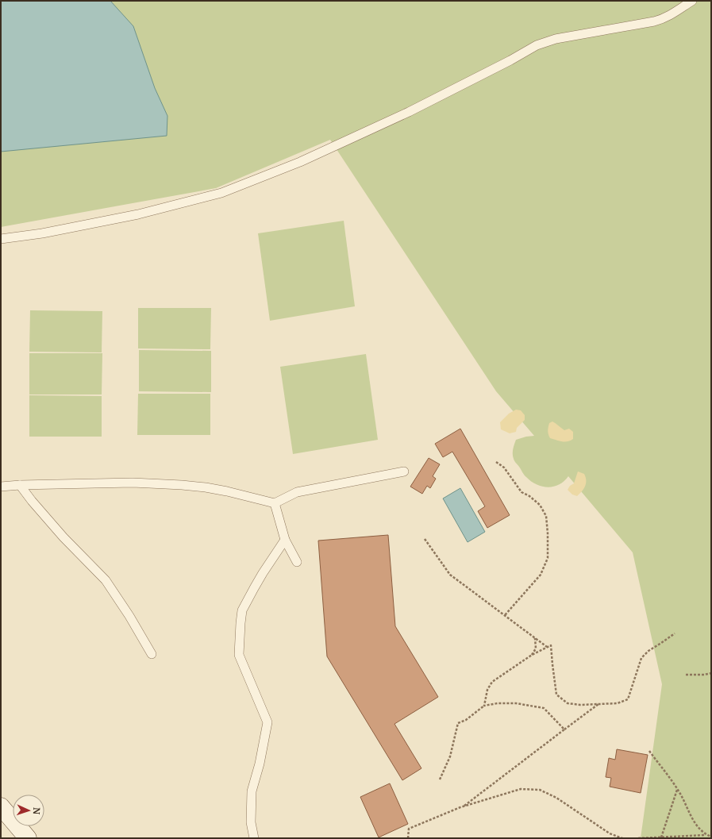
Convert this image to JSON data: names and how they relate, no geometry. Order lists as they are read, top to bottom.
{
  "north": "right"
}
